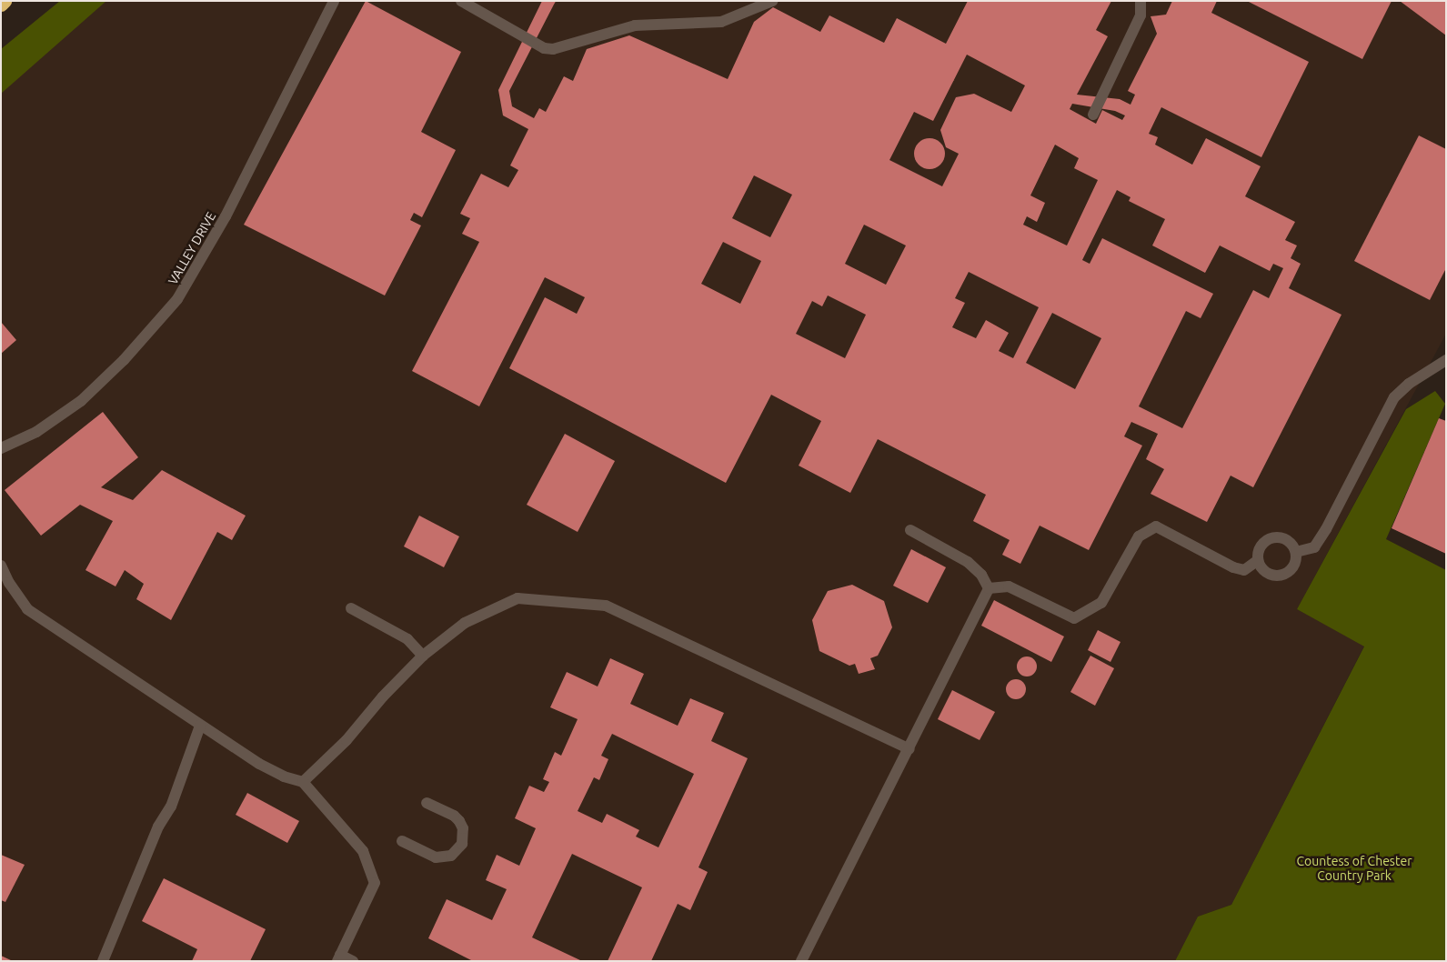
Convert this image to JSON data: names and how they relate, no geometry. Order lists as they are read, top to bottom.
{
  "streets": {
    "street": ["VALLEY DRIVE"]
  },
  "parks": ["Countess of Chester Country Park"]
}
